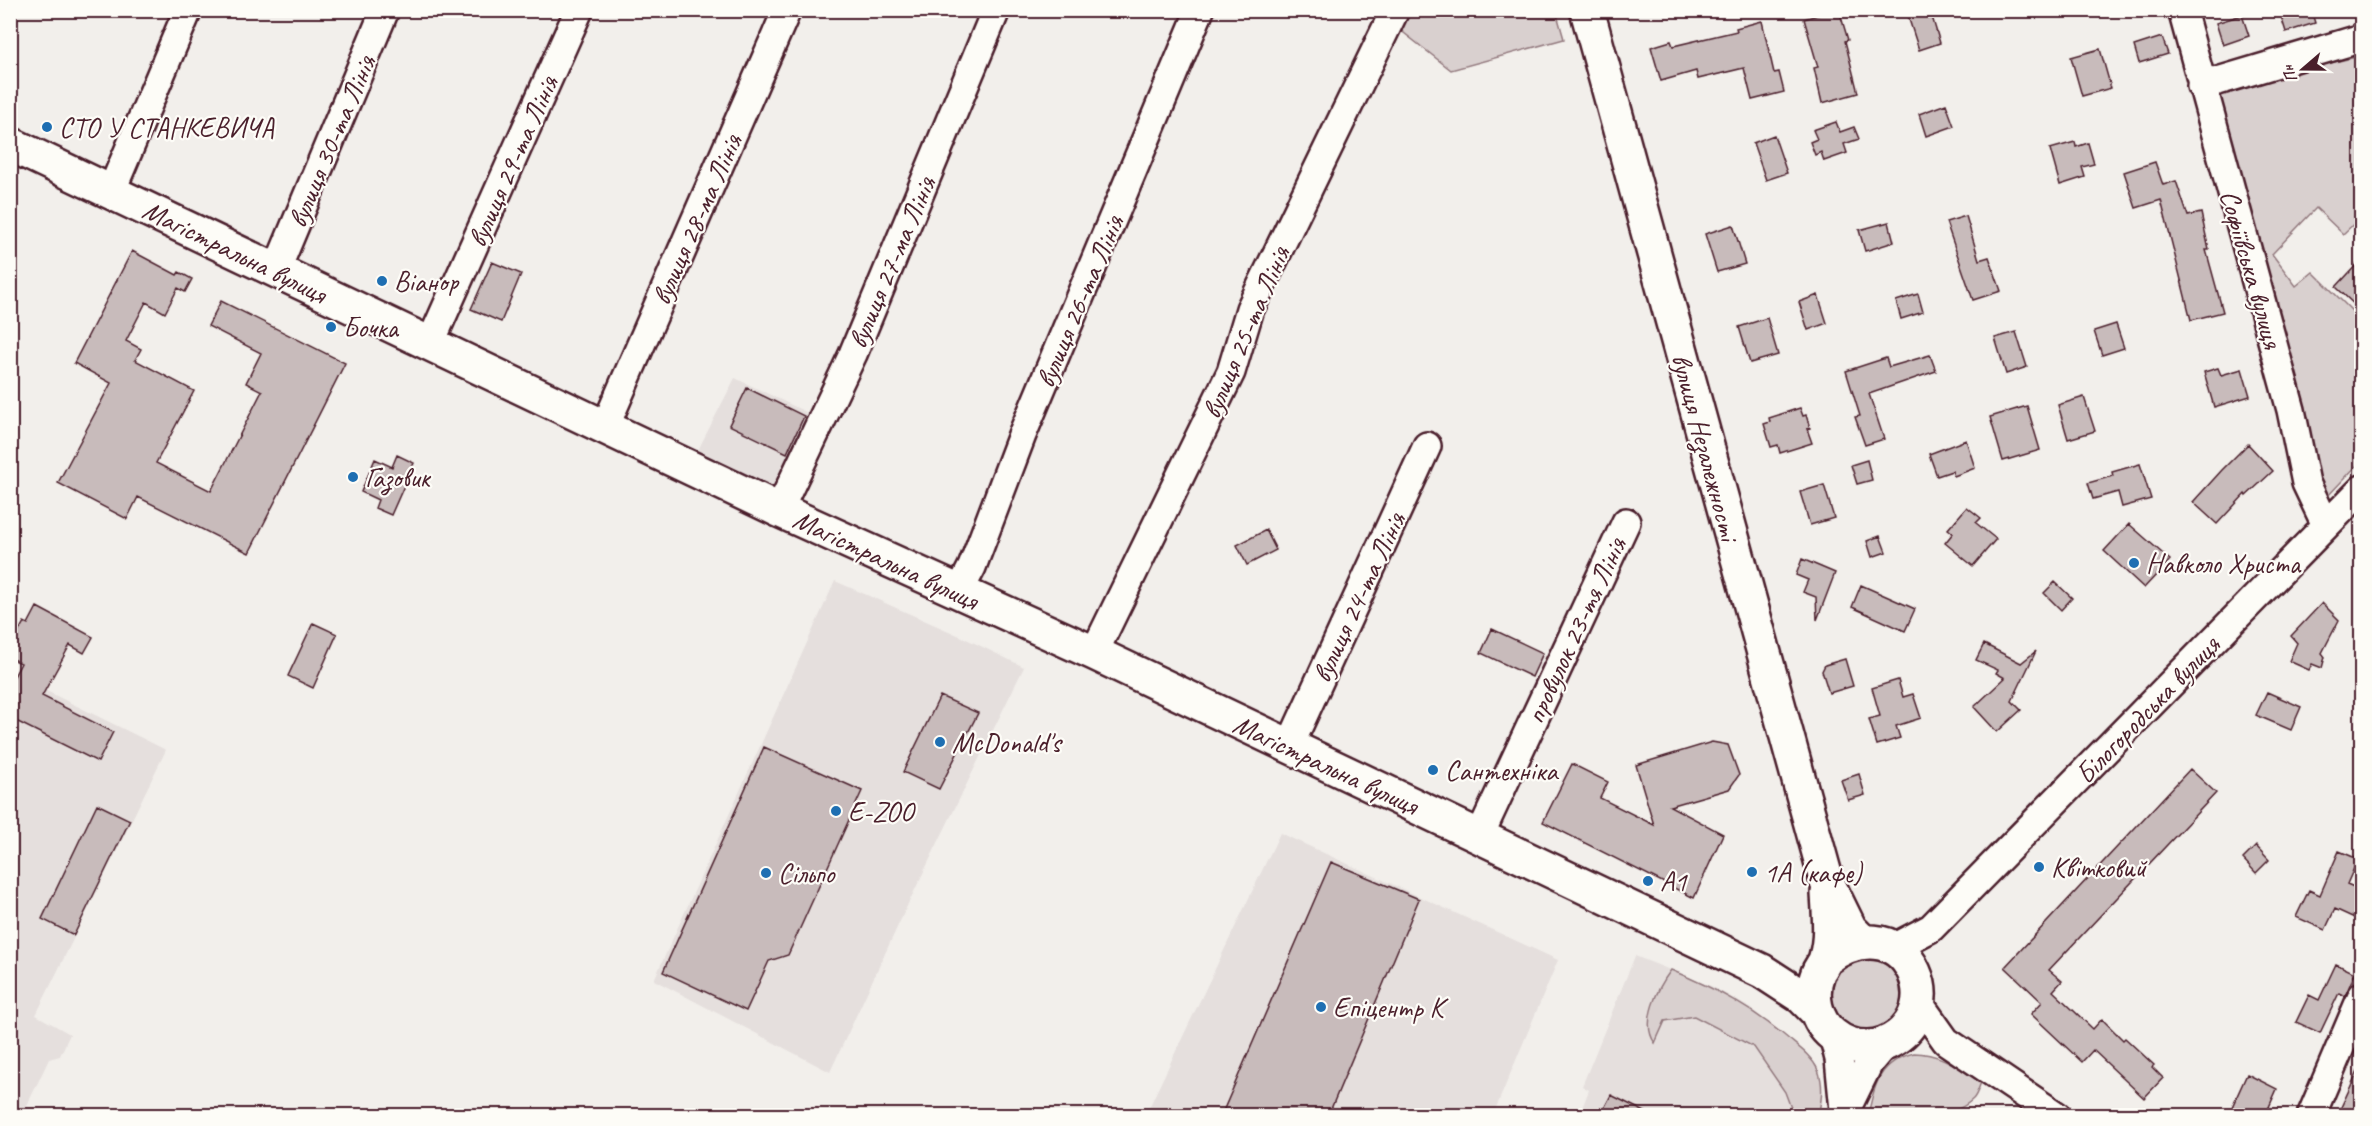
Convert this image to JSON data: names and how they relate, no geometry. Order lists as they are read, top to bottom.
{
  "streets": {
    "main road": ["Магістральна вулиця", "вулиця Незалежності"],
    "street": [
      "вулиця 30-та Лінія",
      "вулиця 29-та Лінія",
      "вулиця 28-ма Лінія",
      "вулиця 27-ма Лінія",
      "Софіївська вулиця",
      "вулиця 26-та Лінія",
      "вулиця 25-та Лінія",
      "вулиця 24-та Лінія",
      "провулок 23-тя Лінія",
      "Білогородська вулиця"
    ]
  },
  "crossings": [
    ["вулиця 30-та Лінія", "Магістральна вулиця"],
    ["вулиця 29-та Лінія", "Магістральна вулиця"],
    ["вулиця 28-ма Лінія", "Магістральна вулиця"],
    ["Магістральна вулиця", "вулиця 27-ма Лінія"],
    ["Магістральна вулиця", "вулиця 26-та Лінія"],
    ["Магістральна вулиця", "вулиця 25-та Лінія"],
    ["Магістральна вулиця", "вулиця 24-та Лінія"],
    ["Магістральна вулиця", "провулок 23-тя Лінія"],
    ["Магістральна вулиця", "Білогородська вулиця"],
    ["Софіївська вулиця", "Білогородська вулиця"]
  ],
  "places": [
    "СТО У СТАНКЕВИЧА",
    "Віанор",
    "Бочка",
    "Газовик",
    "Навколо Христа",
    "McDonald's",
    "Сантехніка",
    "E-ZOO",
    "Квітковий",
    "1А (кафе)",
    "Сільпо",
    "А1",
    "Епіцентр К"
  ],
  "north": "left"
}
